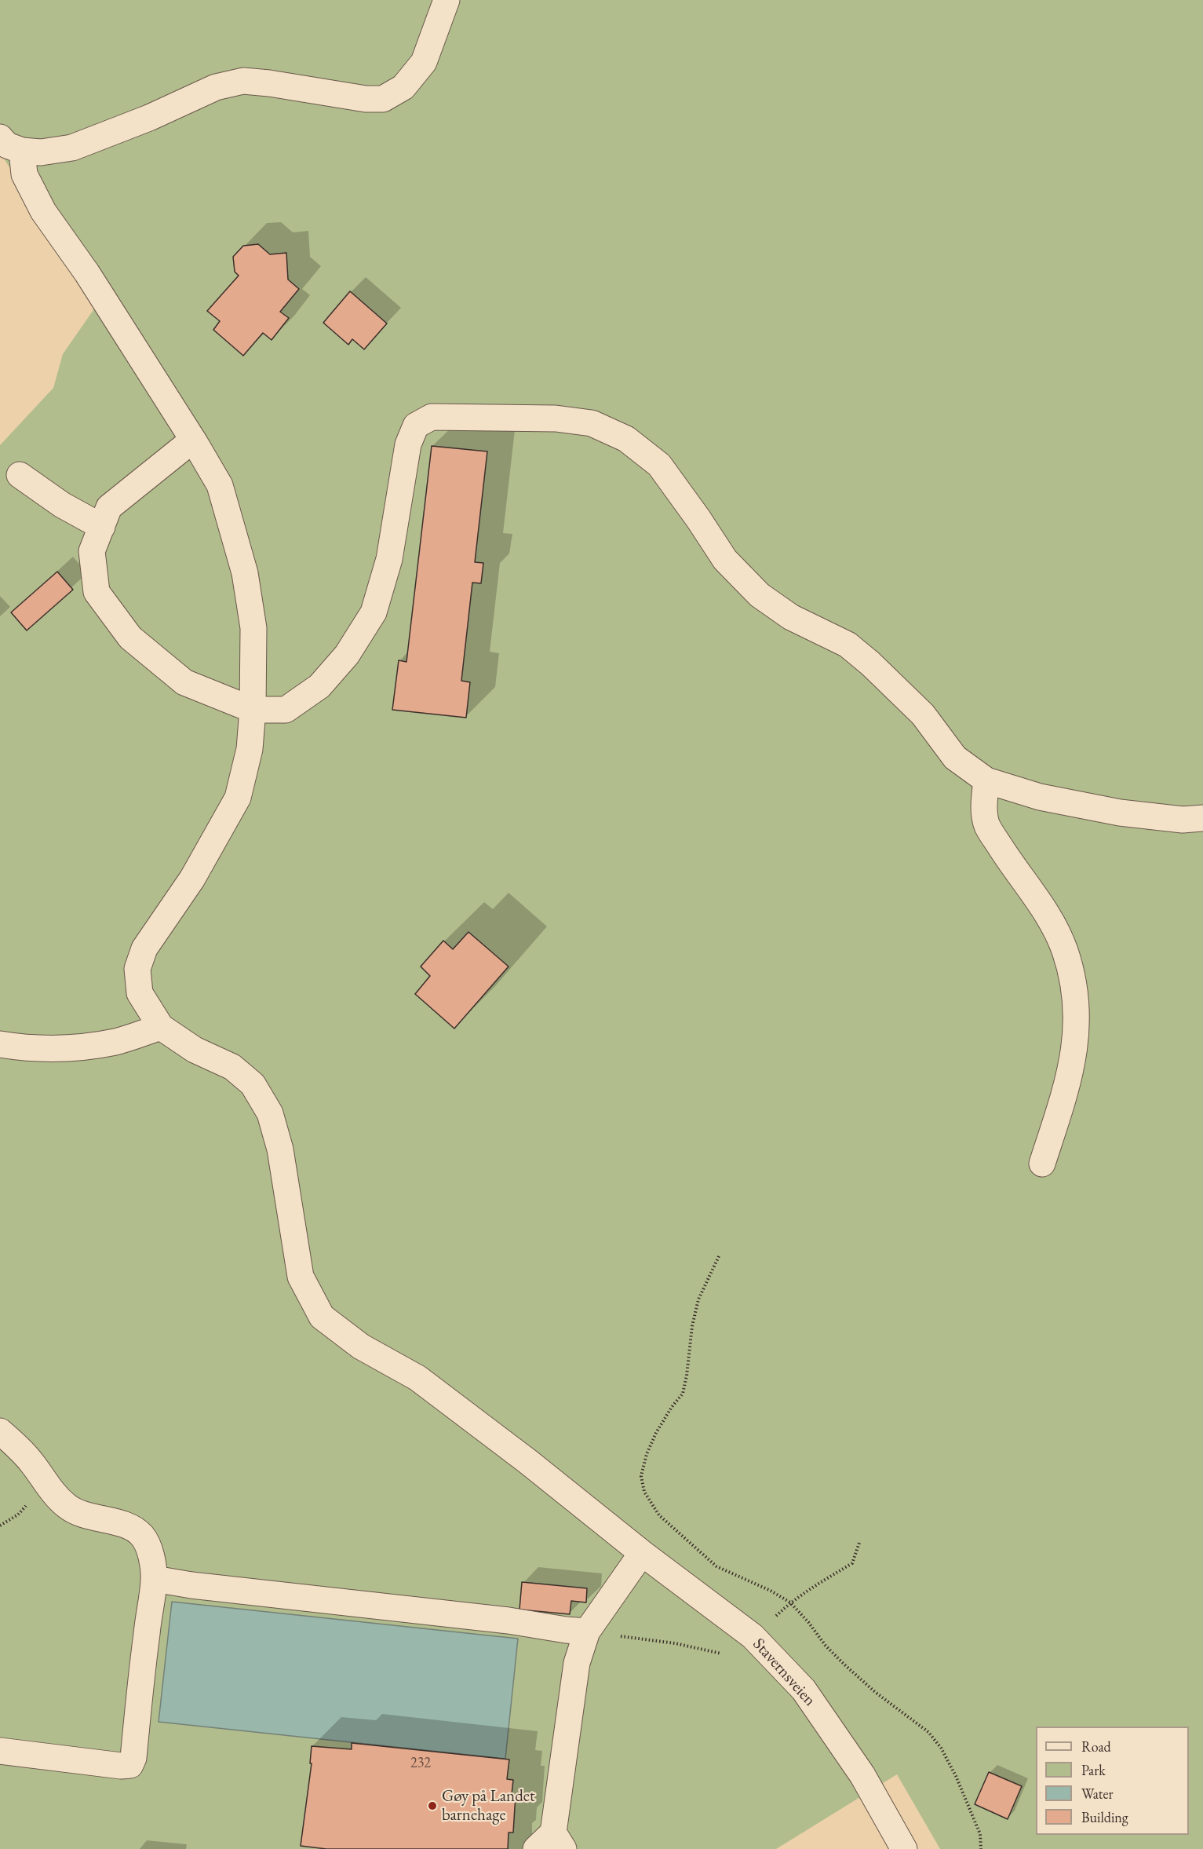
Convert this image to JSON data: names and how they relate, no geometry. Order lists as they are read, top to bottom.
{
  "streets": {
    "street": ["Stavernsveien"]
  },
  "places": ["Gøy på Landet barnehage"],
  "house_numbers": ["232"],
  "legend": [
    "Road",
    "Park",
    "Water",
    "Building"
  ]
}
